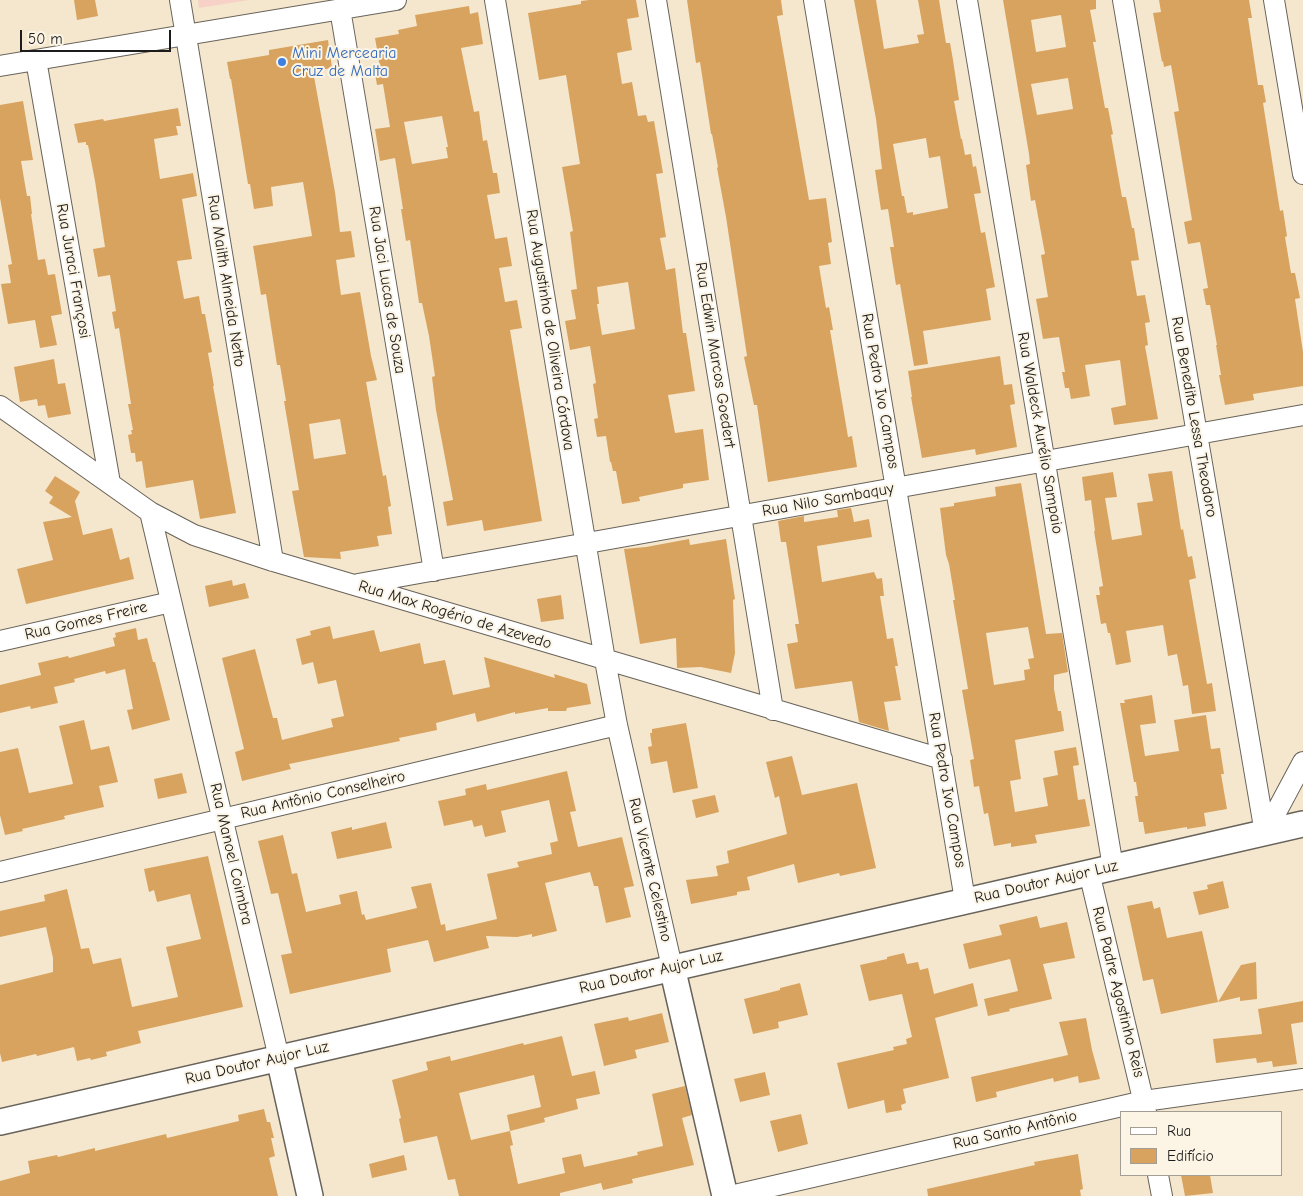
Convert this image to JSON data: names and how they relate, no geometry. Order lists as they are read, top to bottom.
{
  "streets": {
    "street": [
      "Rua Juraci Françosi",
      "Rua Mailth Almeida Netto",
      "Rua Jaci Lucas de Souza",
      "Rua Augustinho de Oliveira Córdova",
      "Rua Edwin Marcos Goedert",
      "Rua Pedro Ivo Campos",
      "Rua Benedito Lessa Theodoro",
      "Rua Waldeck Aurélio Sampaio",
      "Rua Nilo Sambaquy",
      "Rua Max Rogério de Azevedo",
      "Rua Gomes Freire",
      "Rua Antônio Conselheiro",
      "Rua Manoel Coimbra",
      "Rua Vicente Celestino",
      "Rua Doutor Aujor Luz",
      "Rua Padre Agostinho Reis",
      "Rua Santo Antônio"
    ]
  },
  "crossings": [
    ["Rua Juraci Françosi", "Rua Max Rogério de Azevedo"],
    ["Rua Mailth Almeida Netto", "Rua Max Rogério de Azevedo"],
    ["Rua Jaci Lucas de Souza", "Rua Nilo Sambaquy"],
    ["Rua Augustinho de Oliveira Córdova", "Rua Nilo Sambaquy"],
    ["Rua Augustinho de Oliveira Córdova", "Rua Max Rogério de Azevedo"],
    ["Rua Augustinho de Oliveira Córdova", "Rua Vicente Celestino"],
    ["Rua Edwin Marcos Goedert", "Rua Nilo Sambaquy"],
    ["Rua Edwin Marcos Goedert", "Rua Max Rogério de Azevedo"],
    ["Rua Pedro Ivo Campos", "Rua Nilo Sambaquy"],
    ["Rua Pedro Ivo Campos", "Rua Max Rogério de Azevedo"],
    ["Rua Pedro Ivo Campos", "Rua Doutor Aujor Luz"],
    ["Rua Benedito Lessa Theodoro", "Rua Nilo Sambaquy"],
    ["Rua Benedito Lessa Theodoro", "Rua Doutor Aujor Luz"],
    ["Rua Waldeck Aurélio Sampaio", "Rua Nilo Sambaquy"],
    ["Rua Waldeck Aurélio Sampaio", "Rua Doutor Aujor Luz"],
    ["Rua Nilo Sambaquy", "Rua Max Rogério de Azevedo"],
    ["Rua Max Rogério de Azevedo", "Rua Manoel Coimbra"],
    ["Rua Max Rogério de Azevedo", "Rua Vicente Celestino"],
    ["Rua Gomes Freire", "Rua Manoel Coimbra"],
    ["Rua Antônio Conselheiro", "Rua Manoel Coimbra"],
    ["Rua Antônio Conselheiro", "Rua Vicente Celestino"],
    ["Rua Manoel Coimbra", "Rua Doutor Aujor Luz"],
    ["Rua Vicente Celestino", "Rua Doutor Aujor Luz"],
    ["Rua Doutor Aujor Luz", "Rua Padre Agostinho Reis"],
    ["Rua Padre Agostinho Reis", "Rua Santo Antônio"]
  ],
  "places": ["Mini Mercearia Cruz de Malta"],
  "legend": ["Rua", "Edifício"],
  "scale_bar": "50 m"
}
